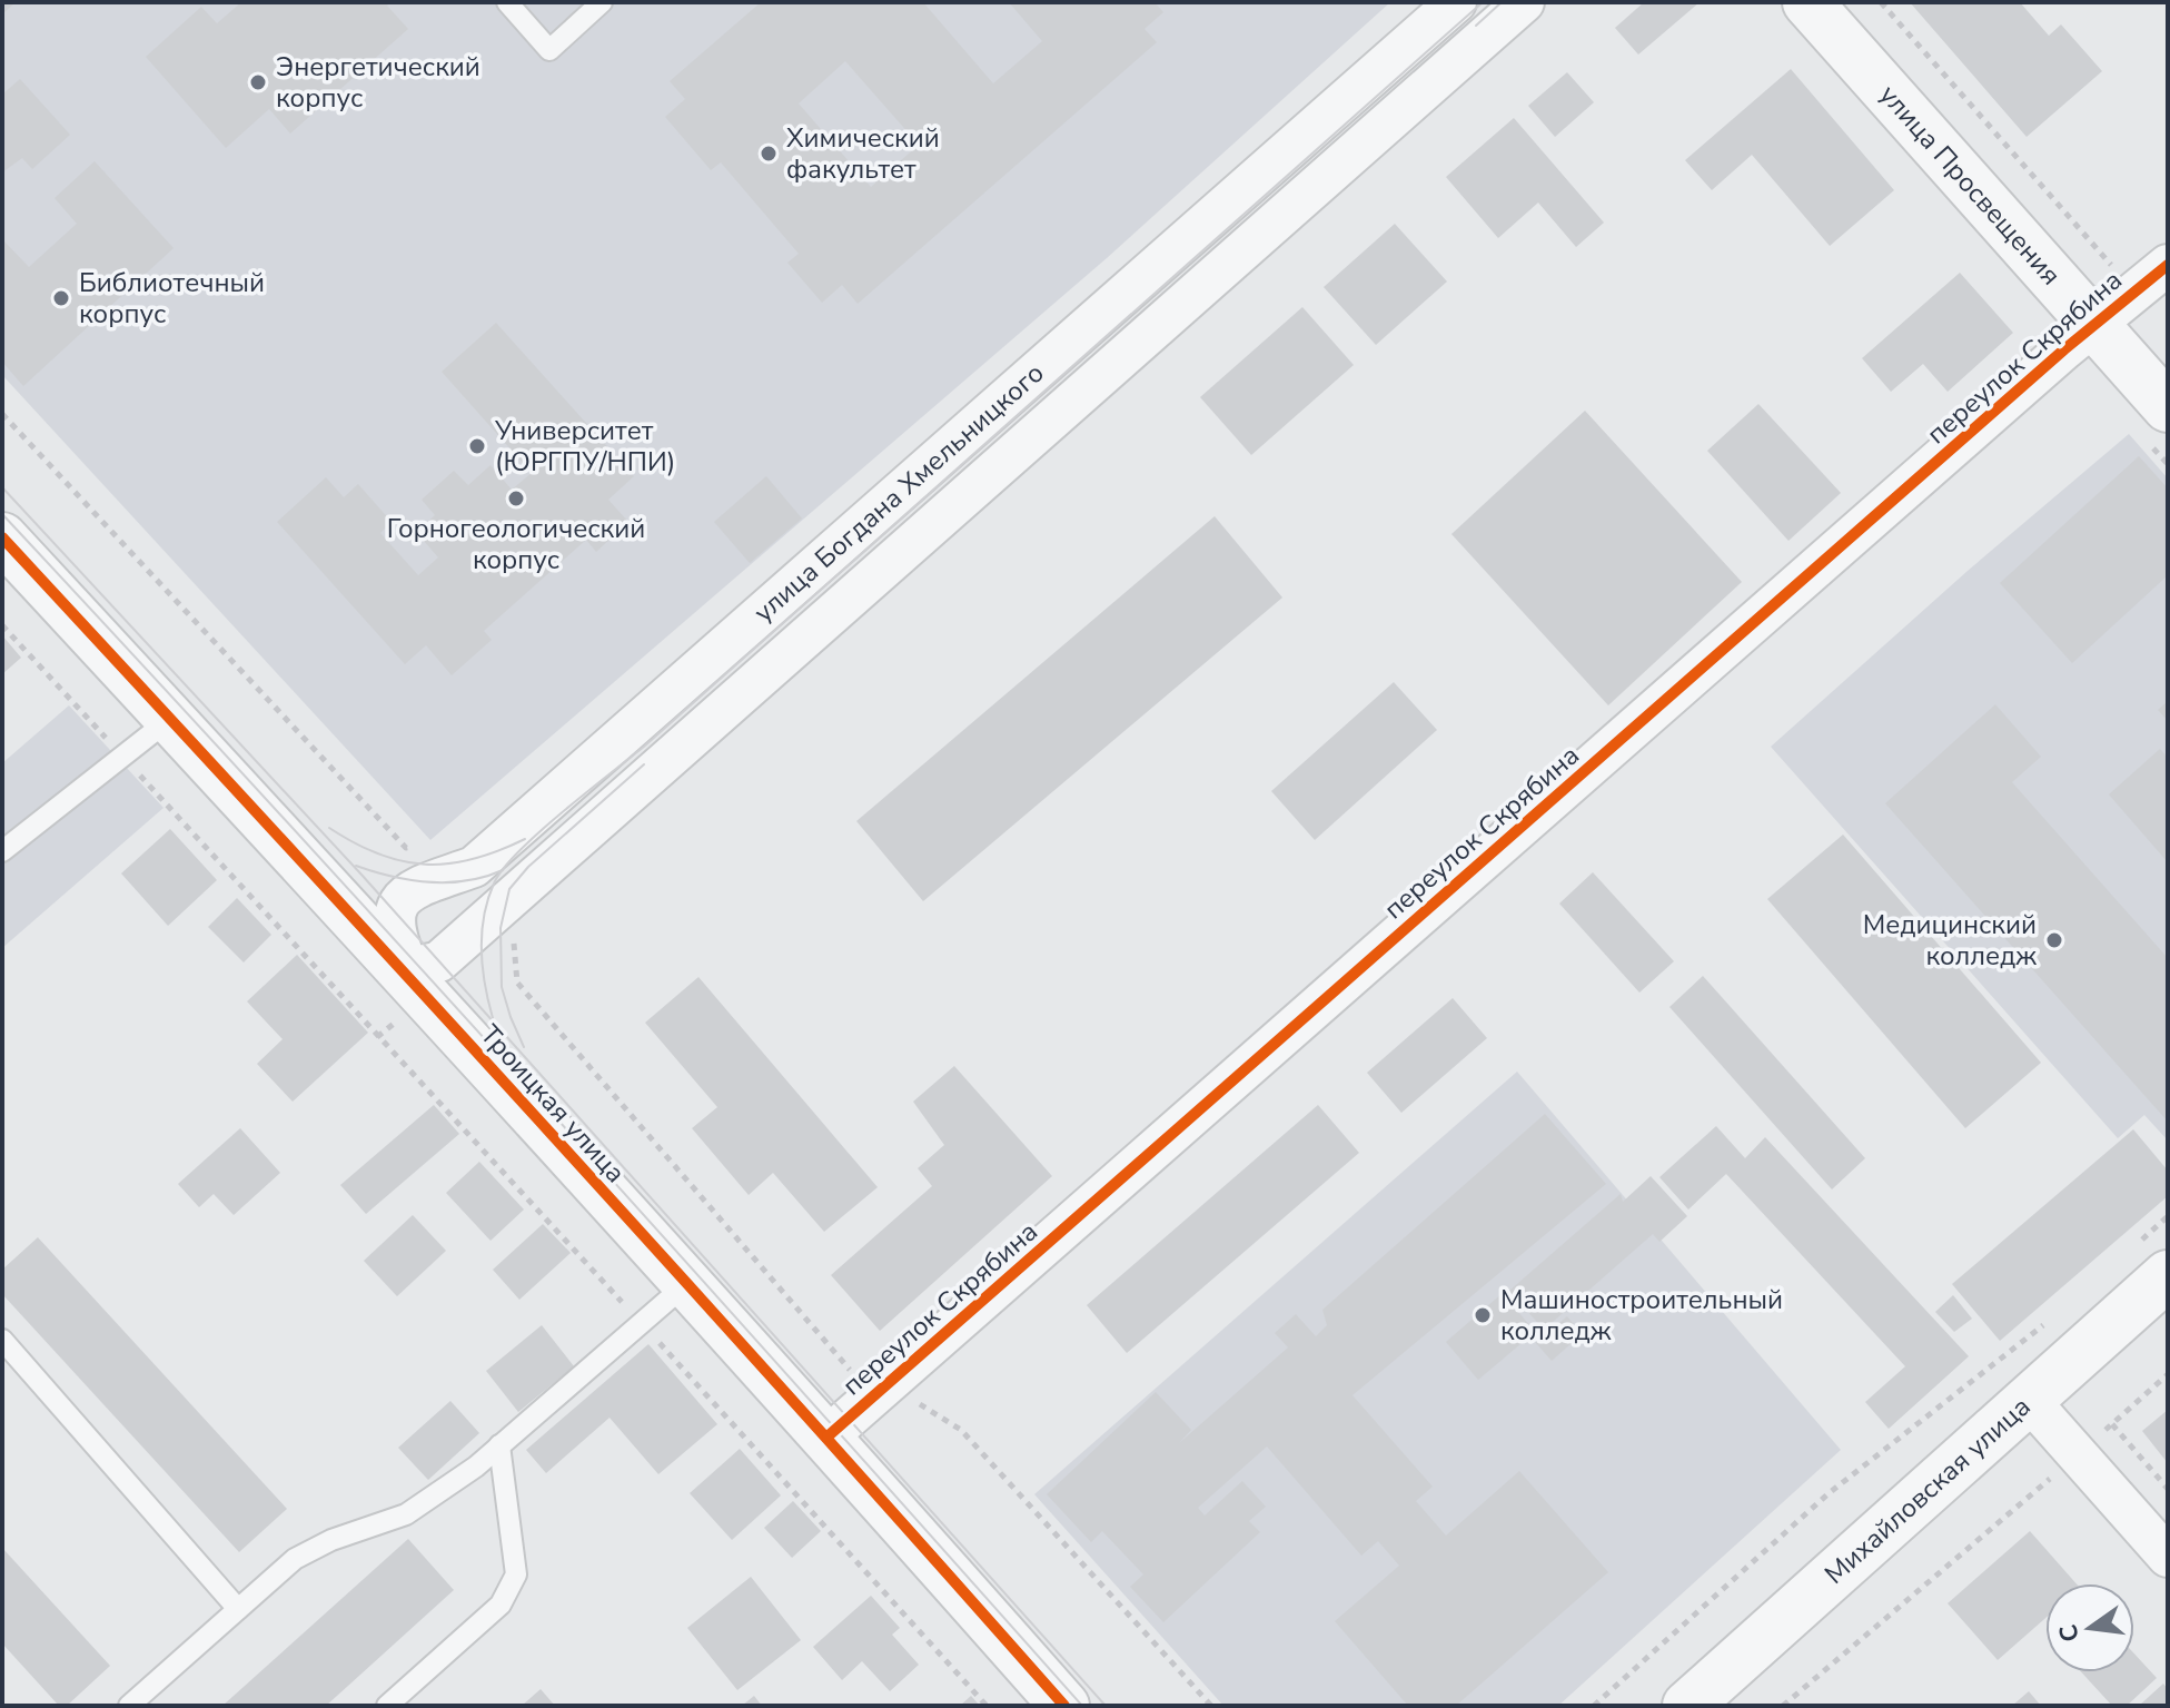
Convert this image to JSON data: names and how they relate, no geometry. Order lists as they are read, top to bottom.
{
  "streets": {
    "street": [
      "улица Просвещения",
      "переулок Скрябина",
      "улица Богдана Хмельницкого",
      "Троицкая улица",
      "Михайловская улица"
    ]
  },
  "crossings": [
    ["улица Просвещения", "переулок Скрябина"],
    ["переулок Скрябина", "Троицкая улица"],
    ["улица Богдана Хмельницкого", "Троицкая улица"]
  ],
  "places": [
    "Энергетический корпус",
    "Химический факультет",
    "Библиотечный корпус",
    "Университет (ЮРГПУ/НПИ)",
    "Горногеологический корпус",
    "Медицинский колледж",
    "Машиностроительный колледж"
  ],
  "north": "left"
}
